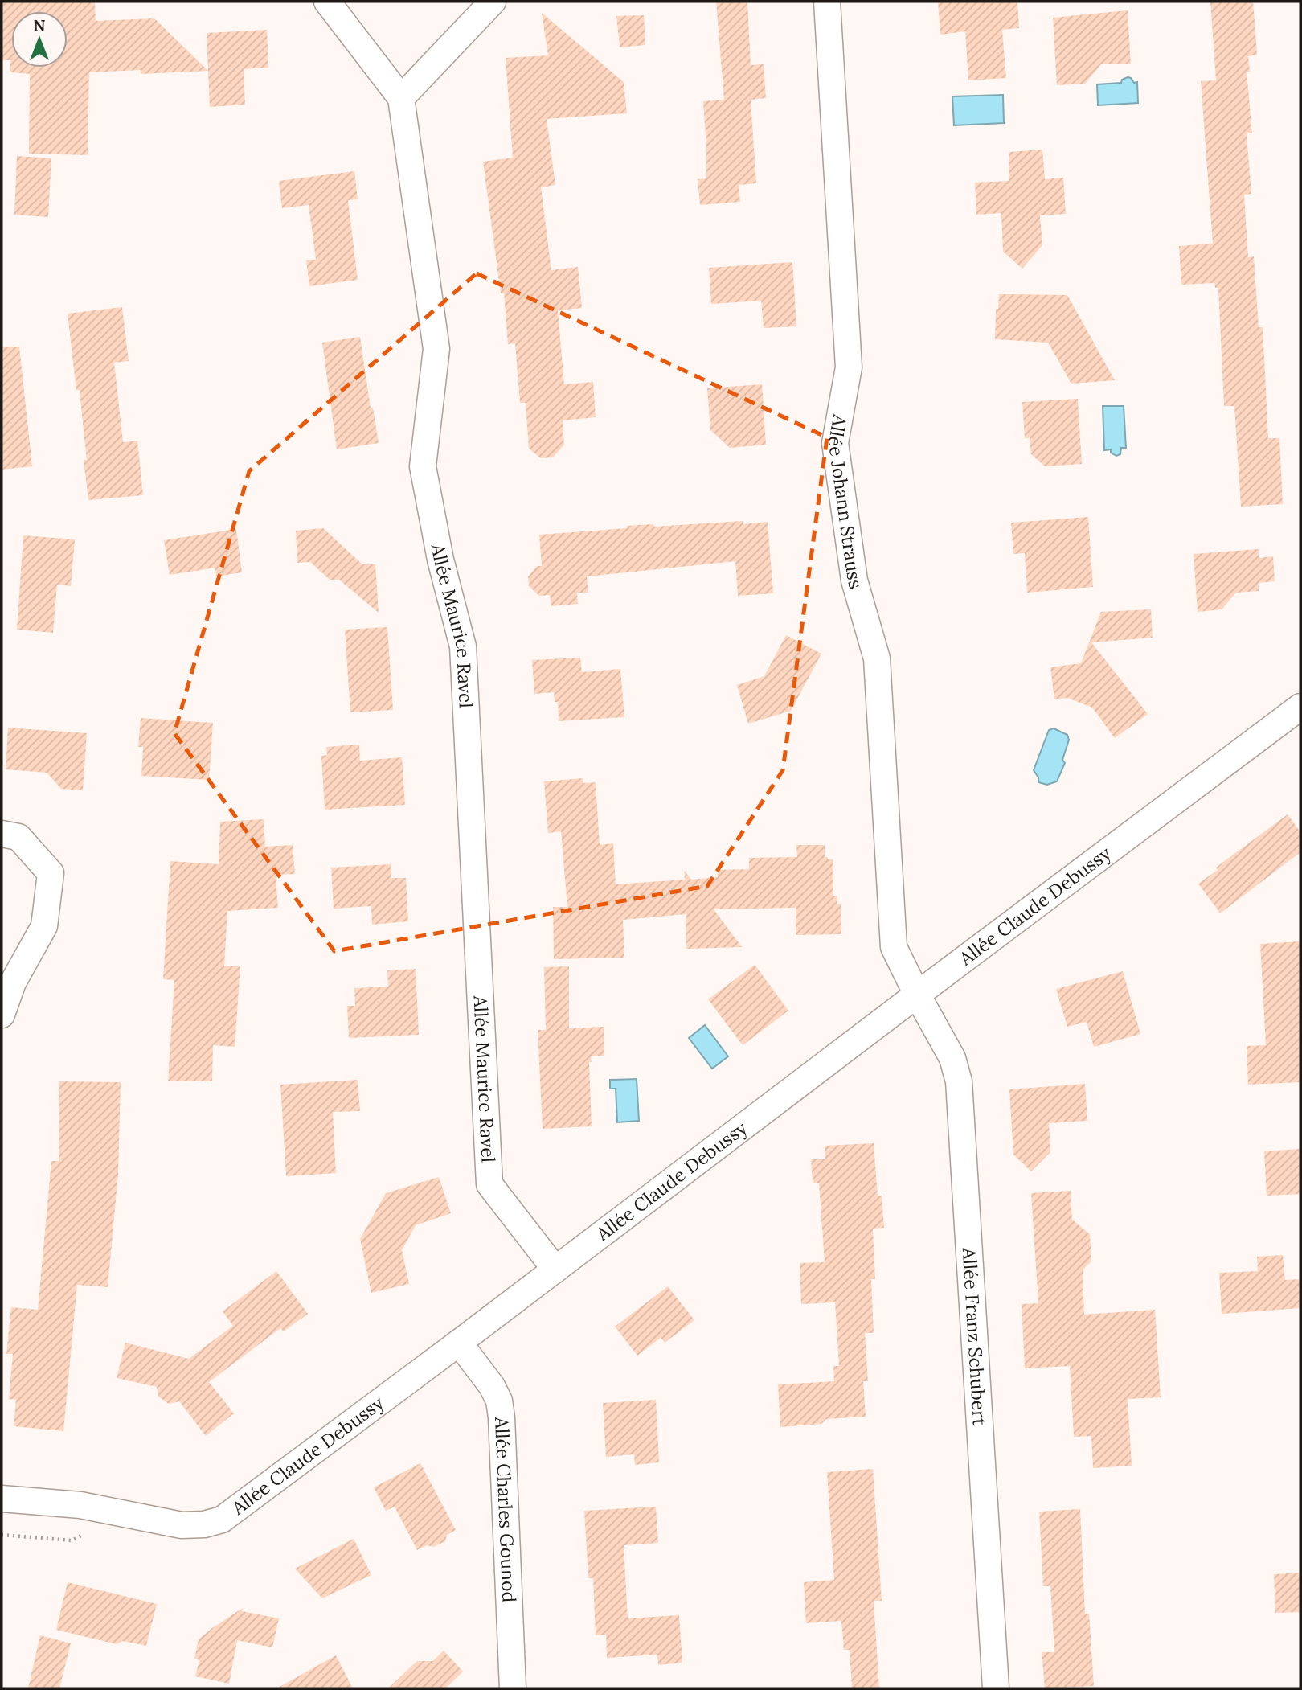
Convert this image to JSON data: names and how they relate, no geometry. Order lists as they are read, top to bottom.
{
  "streets": {
    "street": [
      "Allée Johann Strauss",
      "Allée Maurice Ravel",
      "Allée Claude Debussy",
      "Allée Franz Schubert",
      "Allée Charles Gounod"
    ]
  },
  "crossings": [
    ["Allée Johann Strauss", "Allée Claude Debussy"],
    ["Allée Johann Strauss", "Allée Franz Schubert"],
    ["Allée Maurice Ravel", "Allée Claude Debussy"],
    ["Allée Claude Debussy", "Allée Franz Schubert"],
    ["Allée Claude Debussy", "Allée Charles Gounod"]
  ],
  "north": "top"
}
